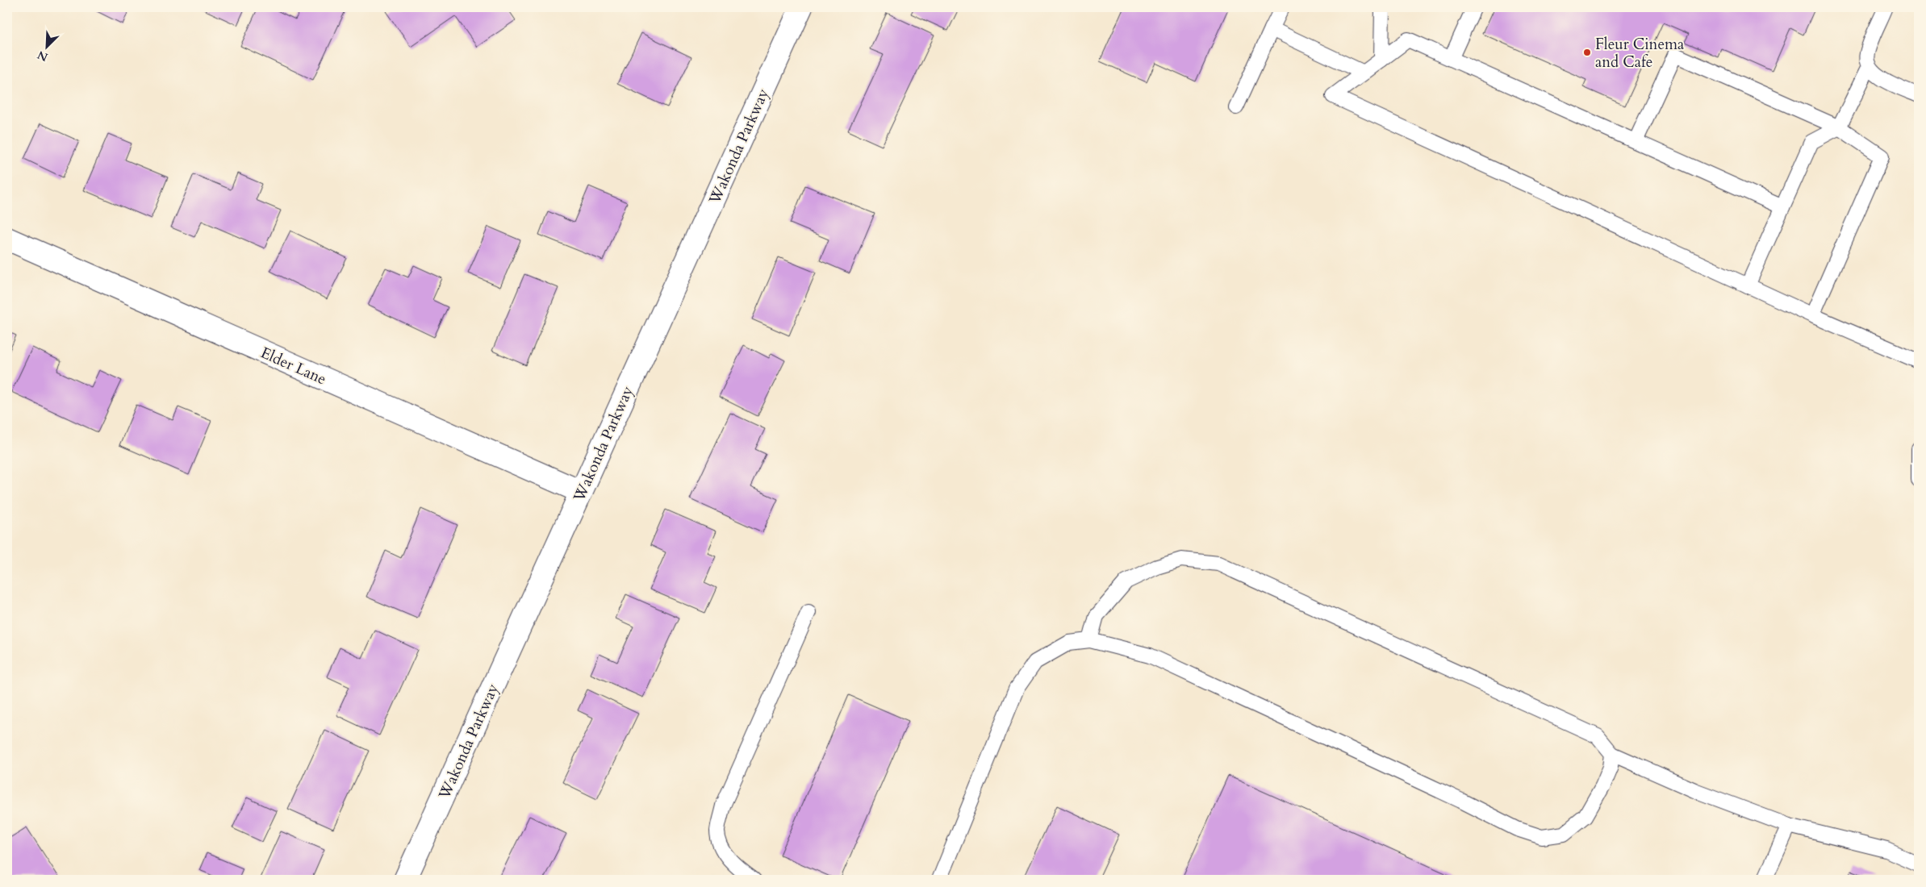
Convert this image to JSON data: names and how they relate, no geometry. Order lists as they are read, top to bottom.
{
  "streets": {
    "street": ["Wakonda Parkway", "Elder Lane"]
  },
  "crossings": [
    ["Wakonda Parkway", "Elder Lane"]
  ],
  "places": ["Fleur Cinema and Cafe"],
  "north": "bottom left"
}
